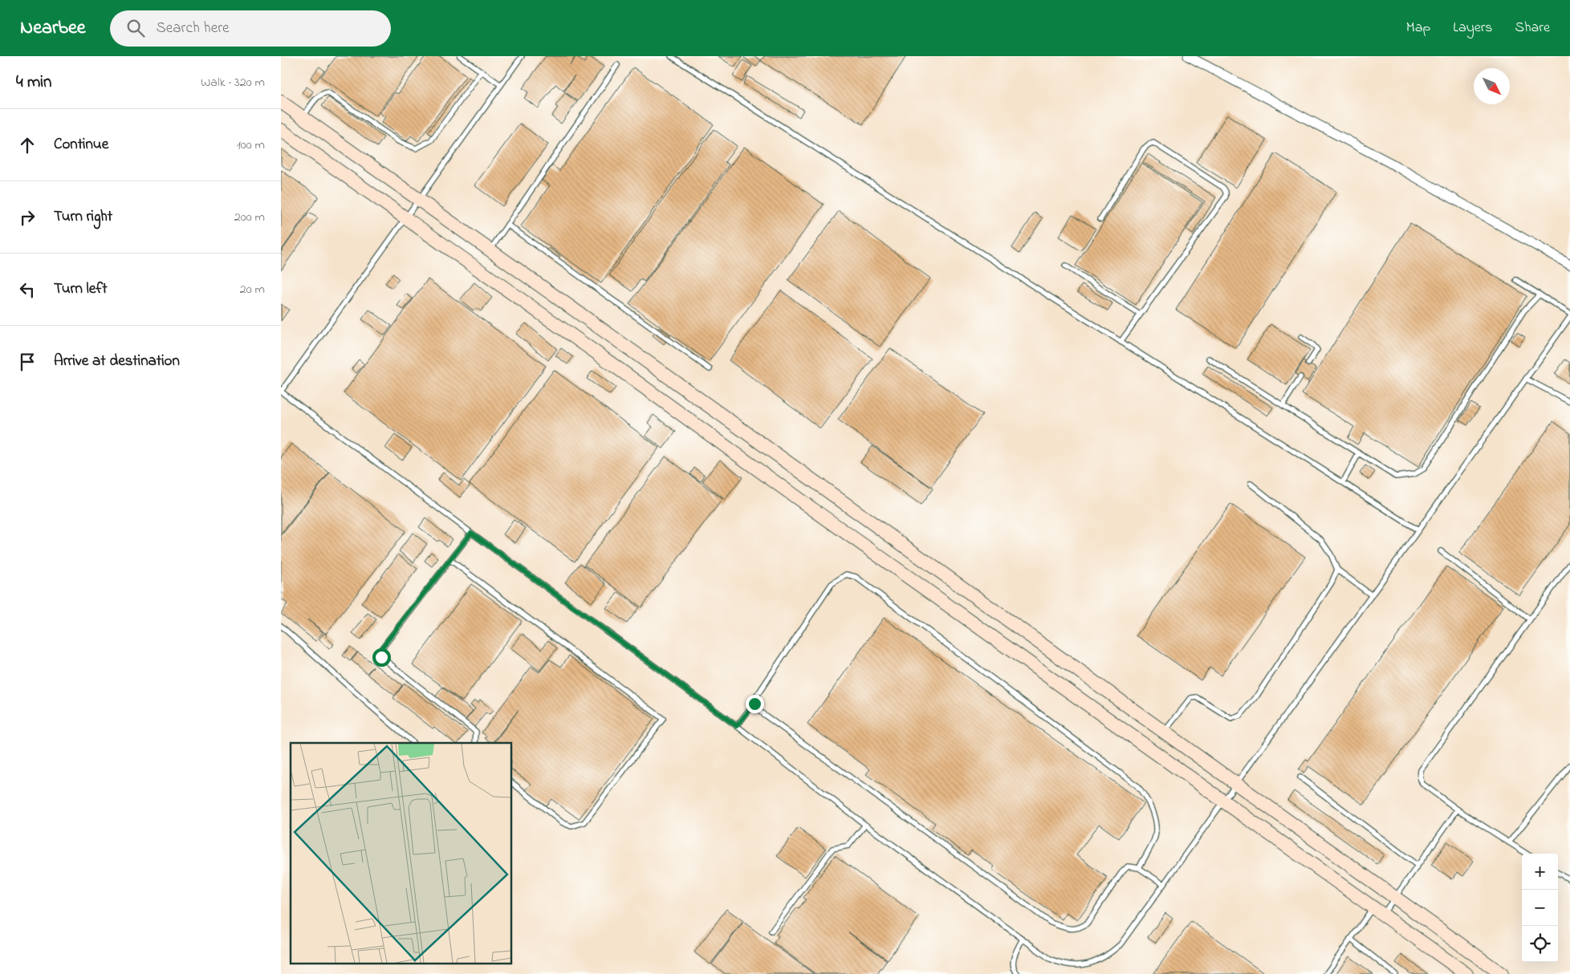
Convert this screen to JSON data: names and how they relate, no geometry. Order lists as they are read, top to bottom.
{
  "north": "bottom right",
  "page": {
    "header": "Nearbee",
    "search": "Search here",
    "nav": ["Map", "Layers", "Share"],
    "heading": ["4 min", "Walk · 320 m"],
    "list": [
      ["Continue", "100 m"],
      ["Turn right", "200 m"],
      ["Turn left", "20 m"],
      "Arrive at destination"
    ],
    "map_buttons": ["+", "−"]
  }
}
